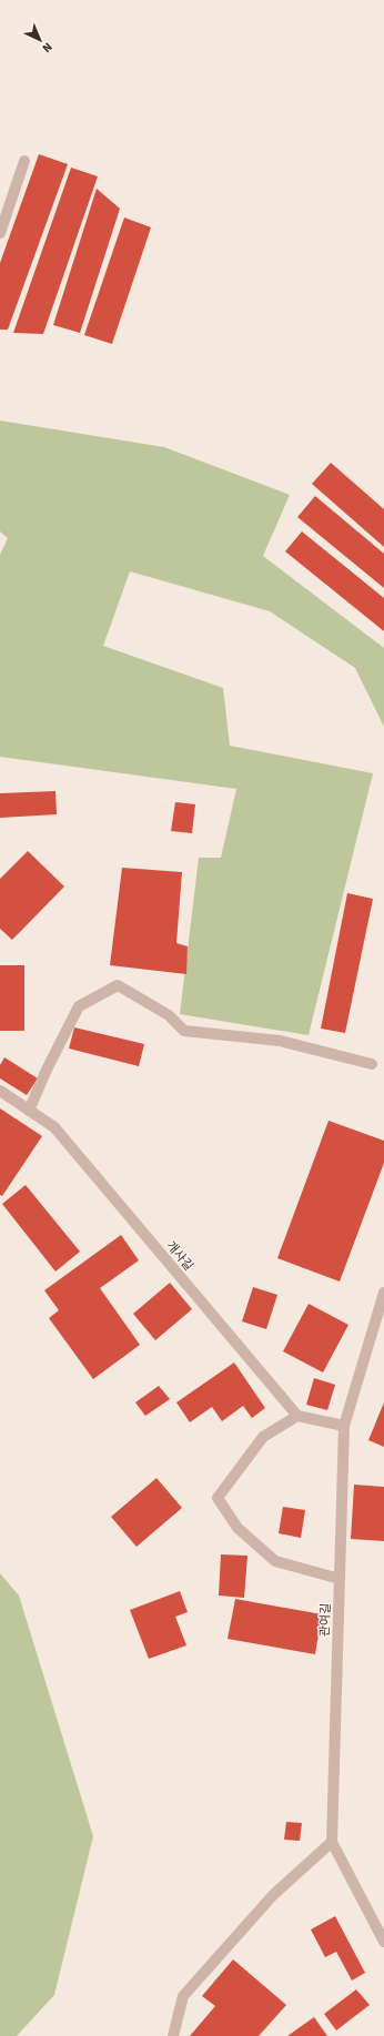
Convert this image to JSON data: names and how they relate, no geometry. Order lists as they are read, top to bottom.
{
  "streets": {
    "street": ["개사길", "관여길"]
  },
  "north": "bottom right"
}
